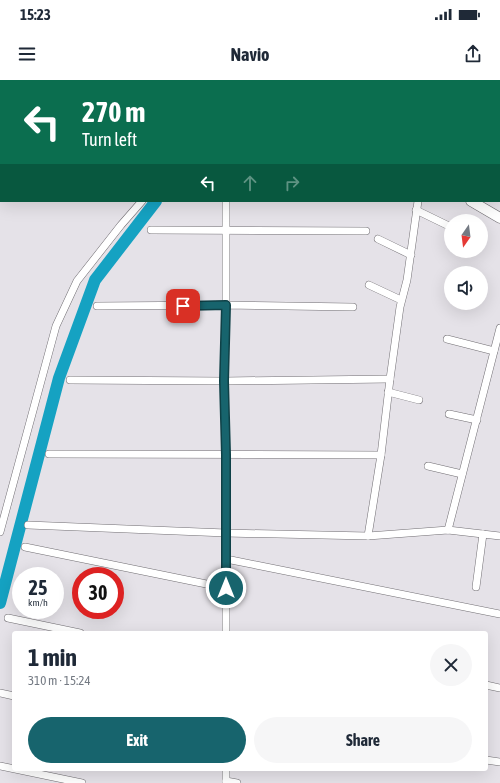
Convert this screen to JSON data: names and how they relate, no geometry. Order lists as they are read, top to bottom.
{
  "north": "bottom",
  "page": {
    "status": "15:23",
    "header": "Navio",
    "turn": ["270 m", "Turn left"],
    "speed": "25 km/h",
    "limit": "30",
    "heading": ["1 min", "310 m · 15:24"],
    "buttons": ["Exit", "Share"]
  }
}
